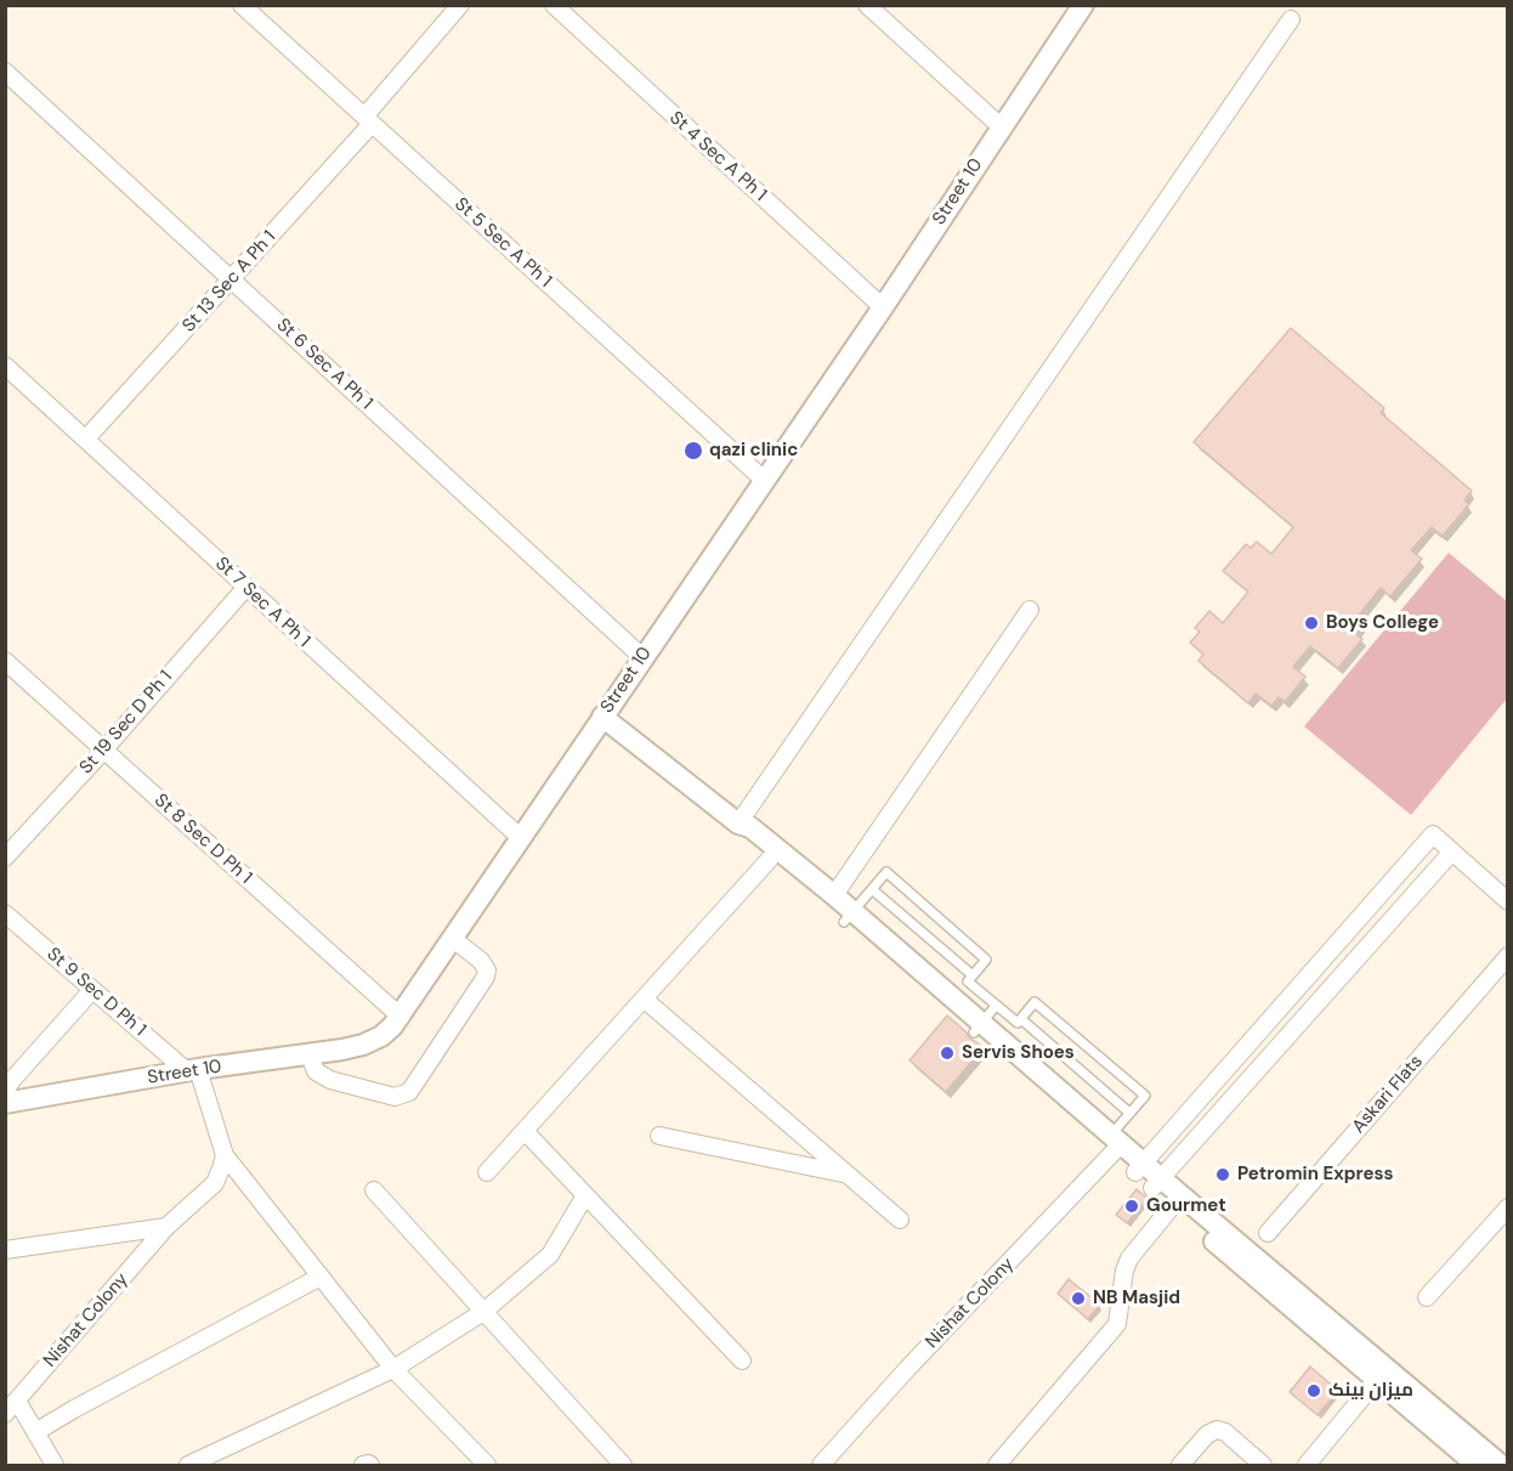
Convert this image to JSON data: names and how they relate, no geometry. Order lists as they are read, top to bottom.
{
  "streets": {
    "street": [
      "St 4 Sec A Ph 1",
      "Street 10",
      "St 5 Sec A Ph 1",
      "St 13 Sec A Ph 1",
      "St 6 Sec A Ph 1",
      "St 7 Sec A Ph 1",
      "St 19 Sec D Ph 1",
      "St 8 Sec D Ph 1",
      "St 9 Sec D Ph 1",
      "Askari Flats",
      "Nishat Colony"
    ]
  },
  "crossings": [
    ["St 4 Sec A Ph 1", "Street 10"],
    ["Street 10", "St 5 Sec A Ph 1"],
    ["Street 10", "St 6 Sec A Ph 1"],
    ["Street 10", "St 7 Sec A Ph 1"],
    ["Street 10", "St 8 Sec D Ph 1"],
    ["Street 10", "St 9 Sec D Ph 1"],
    ["St 5 Sec A Ph 1", "St 13 Sec A Ph 1"],
    ["St 13 Sec A Ph 1", "St 6 Sec A Ph 1"],
    ["St 13 Sec A Ph 1", "St 7 Sec A Ph 1"],
    ["St 7 Sec A Ph 1", "St 19 Sec D Ph 1"],
    ["St 19 Sec D Ph 1", "St 8 Sec D Ph 1"]
  ],
  "places": [
    "qazi clinic",
    "Boys College",
    "Servis Shoes",
    "Petromin Express",
    "Gourmet",
    "NB Masjid",
    "میزان بینک"
  ]
}
